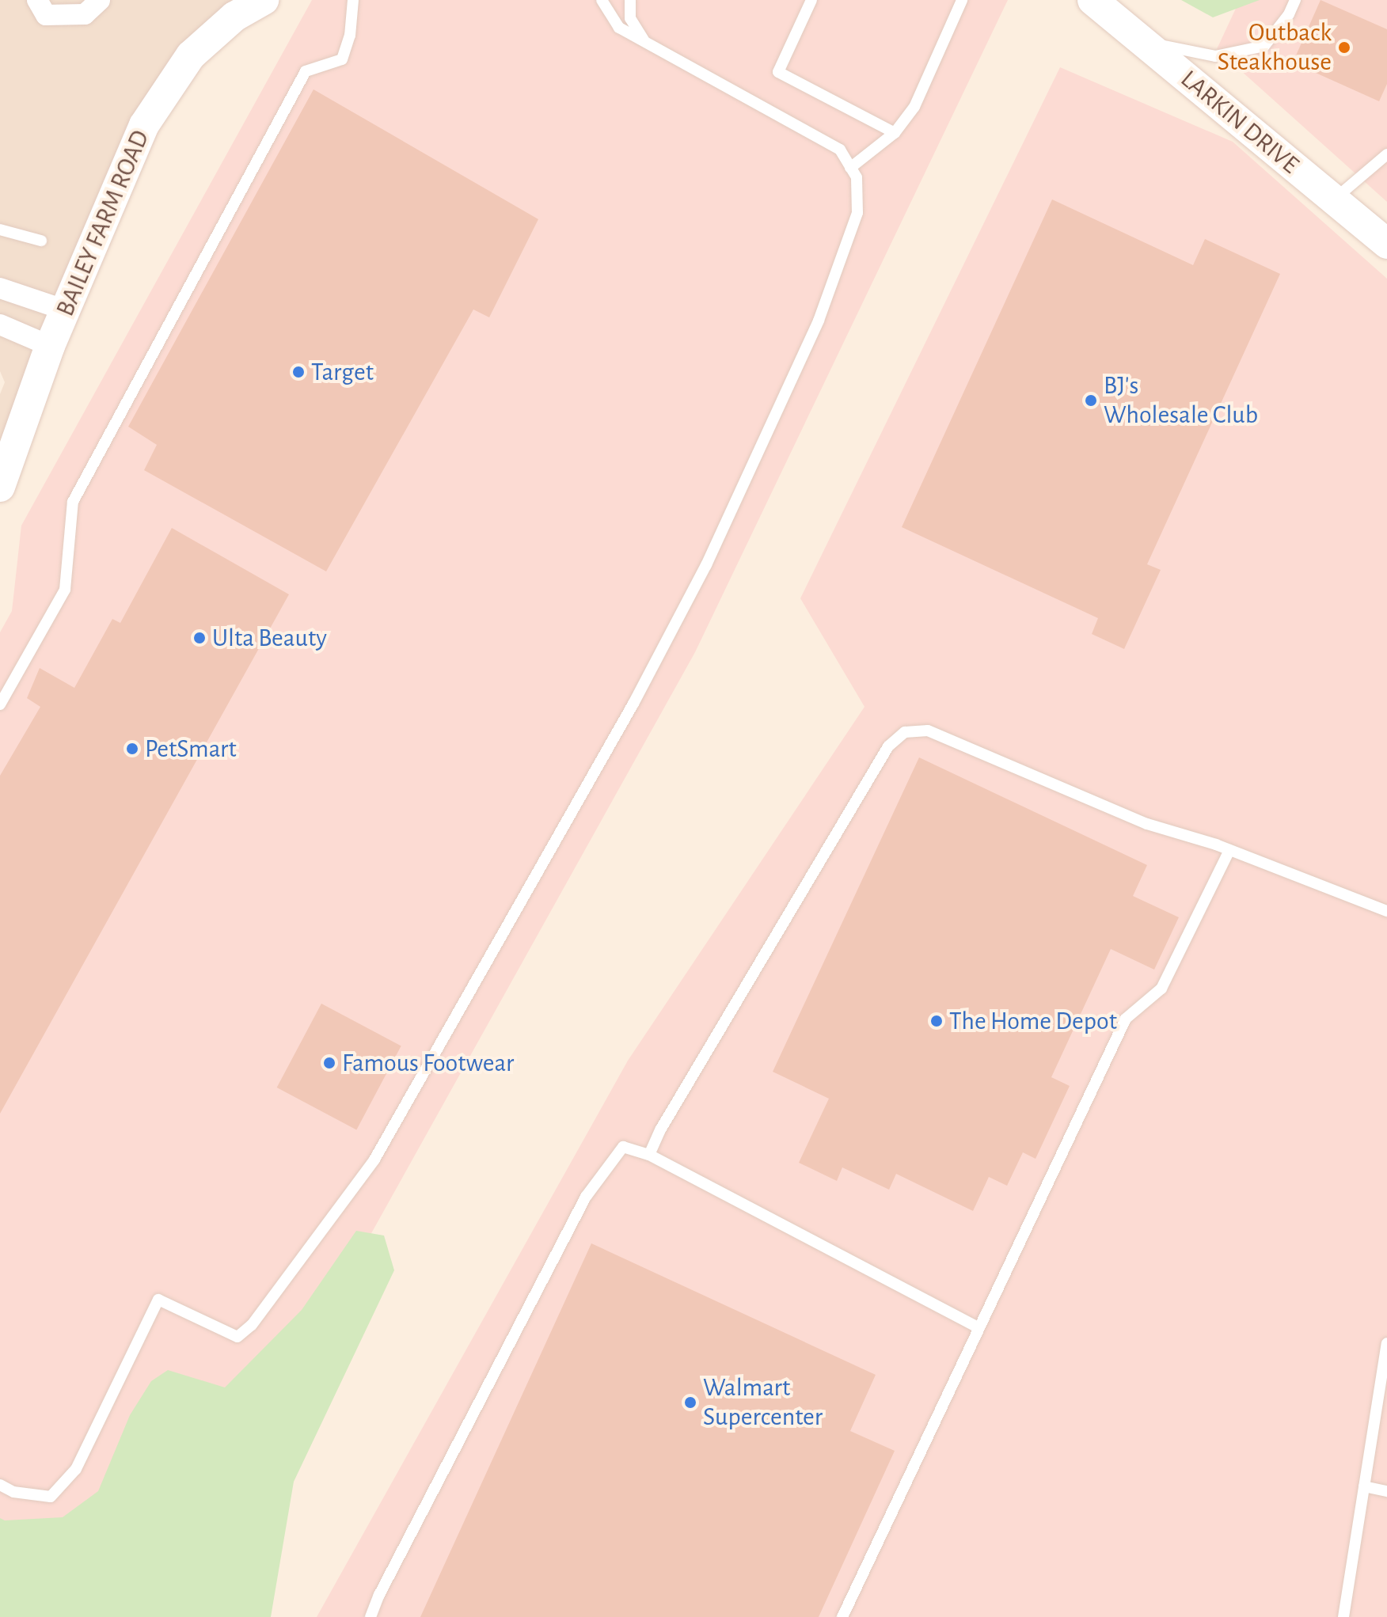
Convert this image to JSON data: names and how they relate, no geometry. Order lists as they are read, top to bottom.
{
  "streets": {
    "street": ["LARKIN DRIVE", "BAILEY FARM ROAD"]
  },
  "places": [
    "Outback Steakhouse",
    "Target",
    "BJ's Wholesale Club",
    "Ulta Beauty",
    "PetSmart",
    "The Home Depot",
    "Famous Footwear",
    "Walmart Supercenter"
  ]
}
